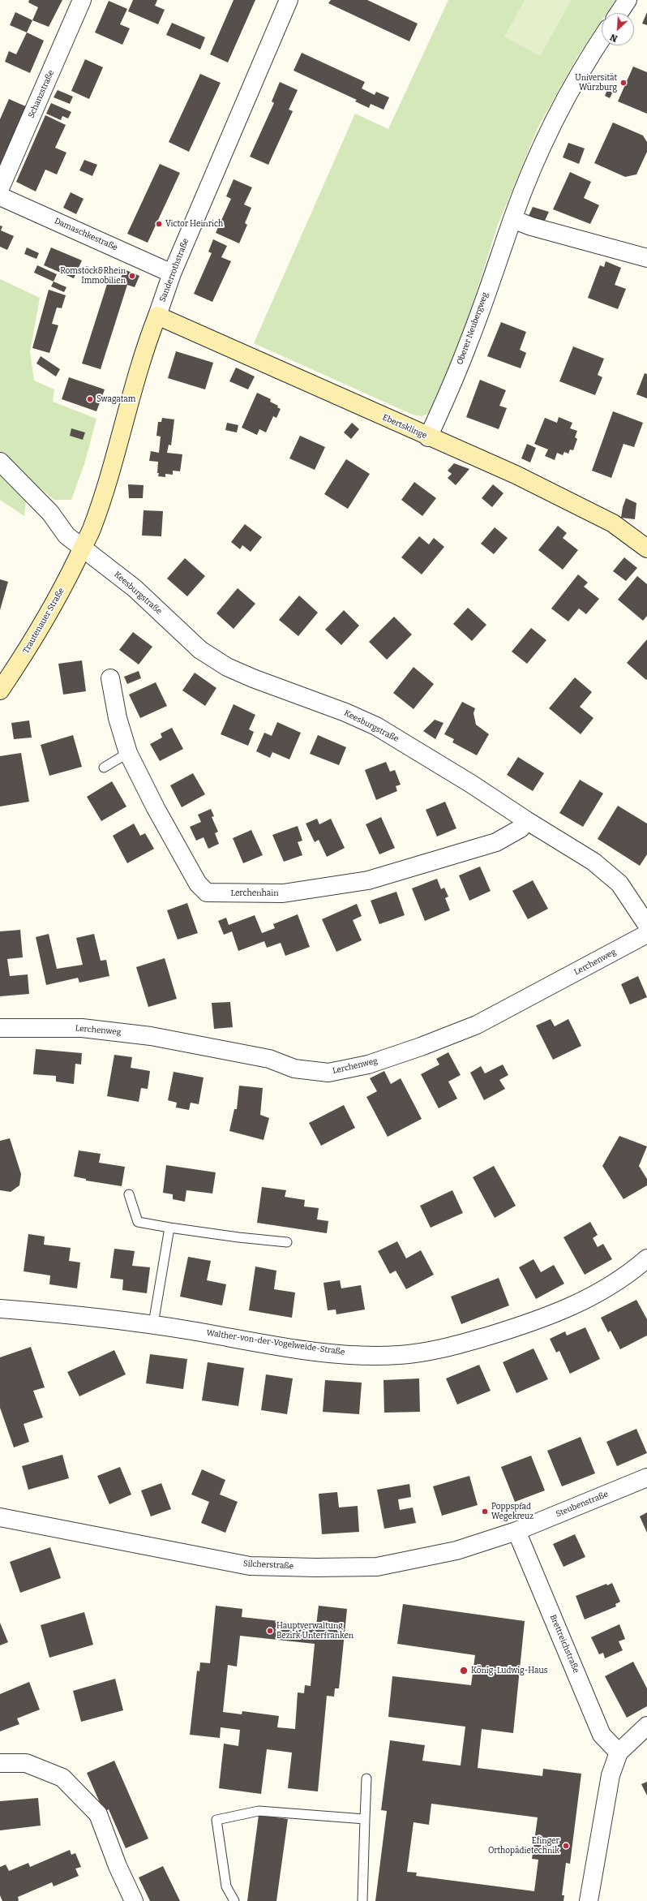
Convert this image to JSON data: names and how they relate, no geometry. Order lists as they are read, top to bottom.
{
  "streets": {
    "street": [
      "Schanzstraße",
      "Damaschkestraße",
      "Sanderrothstraße",
      "Oberer Neubergweg",
      "Ebertsklinge",
      "Keesburgstraße",
      "Trautenauer Straße",
      "Lerchenhain",
      "Lerchenweg",
      "Walther-von-der-Vogelweide-Straße",
      "Steubenstraße",
      "Silcherstraße",
      "Brettreichstraße"
    ]
  },
  "crossings": [
    ["Damaschkestraße", "Sanderrothstraße"],
    ["Sanderrothstraße", "Ebertsklinge"],
    ["Sanderrothstraße", "Keesburgstraße"],
    ["Sanderrothstraße", "Trautenauer Straße"],
    ["Oberer Neubergweg", "Ebertsklinge"],
    ["Keesburgstraße", "Trautenauer Straße"],
    ["Keesburgstraße", "Lerchenhain"],
    ["Steubenstraße", "Silcherstraße"],
    ["Steubenstraße", "Brettreichstraße"],
    ["Silcherstraße", "Brettreichstraße"]
  ],
  "places": [
    "Universität Würzburg",
    "Victor Heinrich",
    "Romstöck&Rhein Immobilien",
    "Swagatam",
    "Poppspfad Wegekreuz",
    "Hauptverwaltung Bezirk Unterfranken",
    "König-Ludwig-Haus",
    "Efinger Orthopädietechnik"
  ],
  "north": "bottom left"
}
